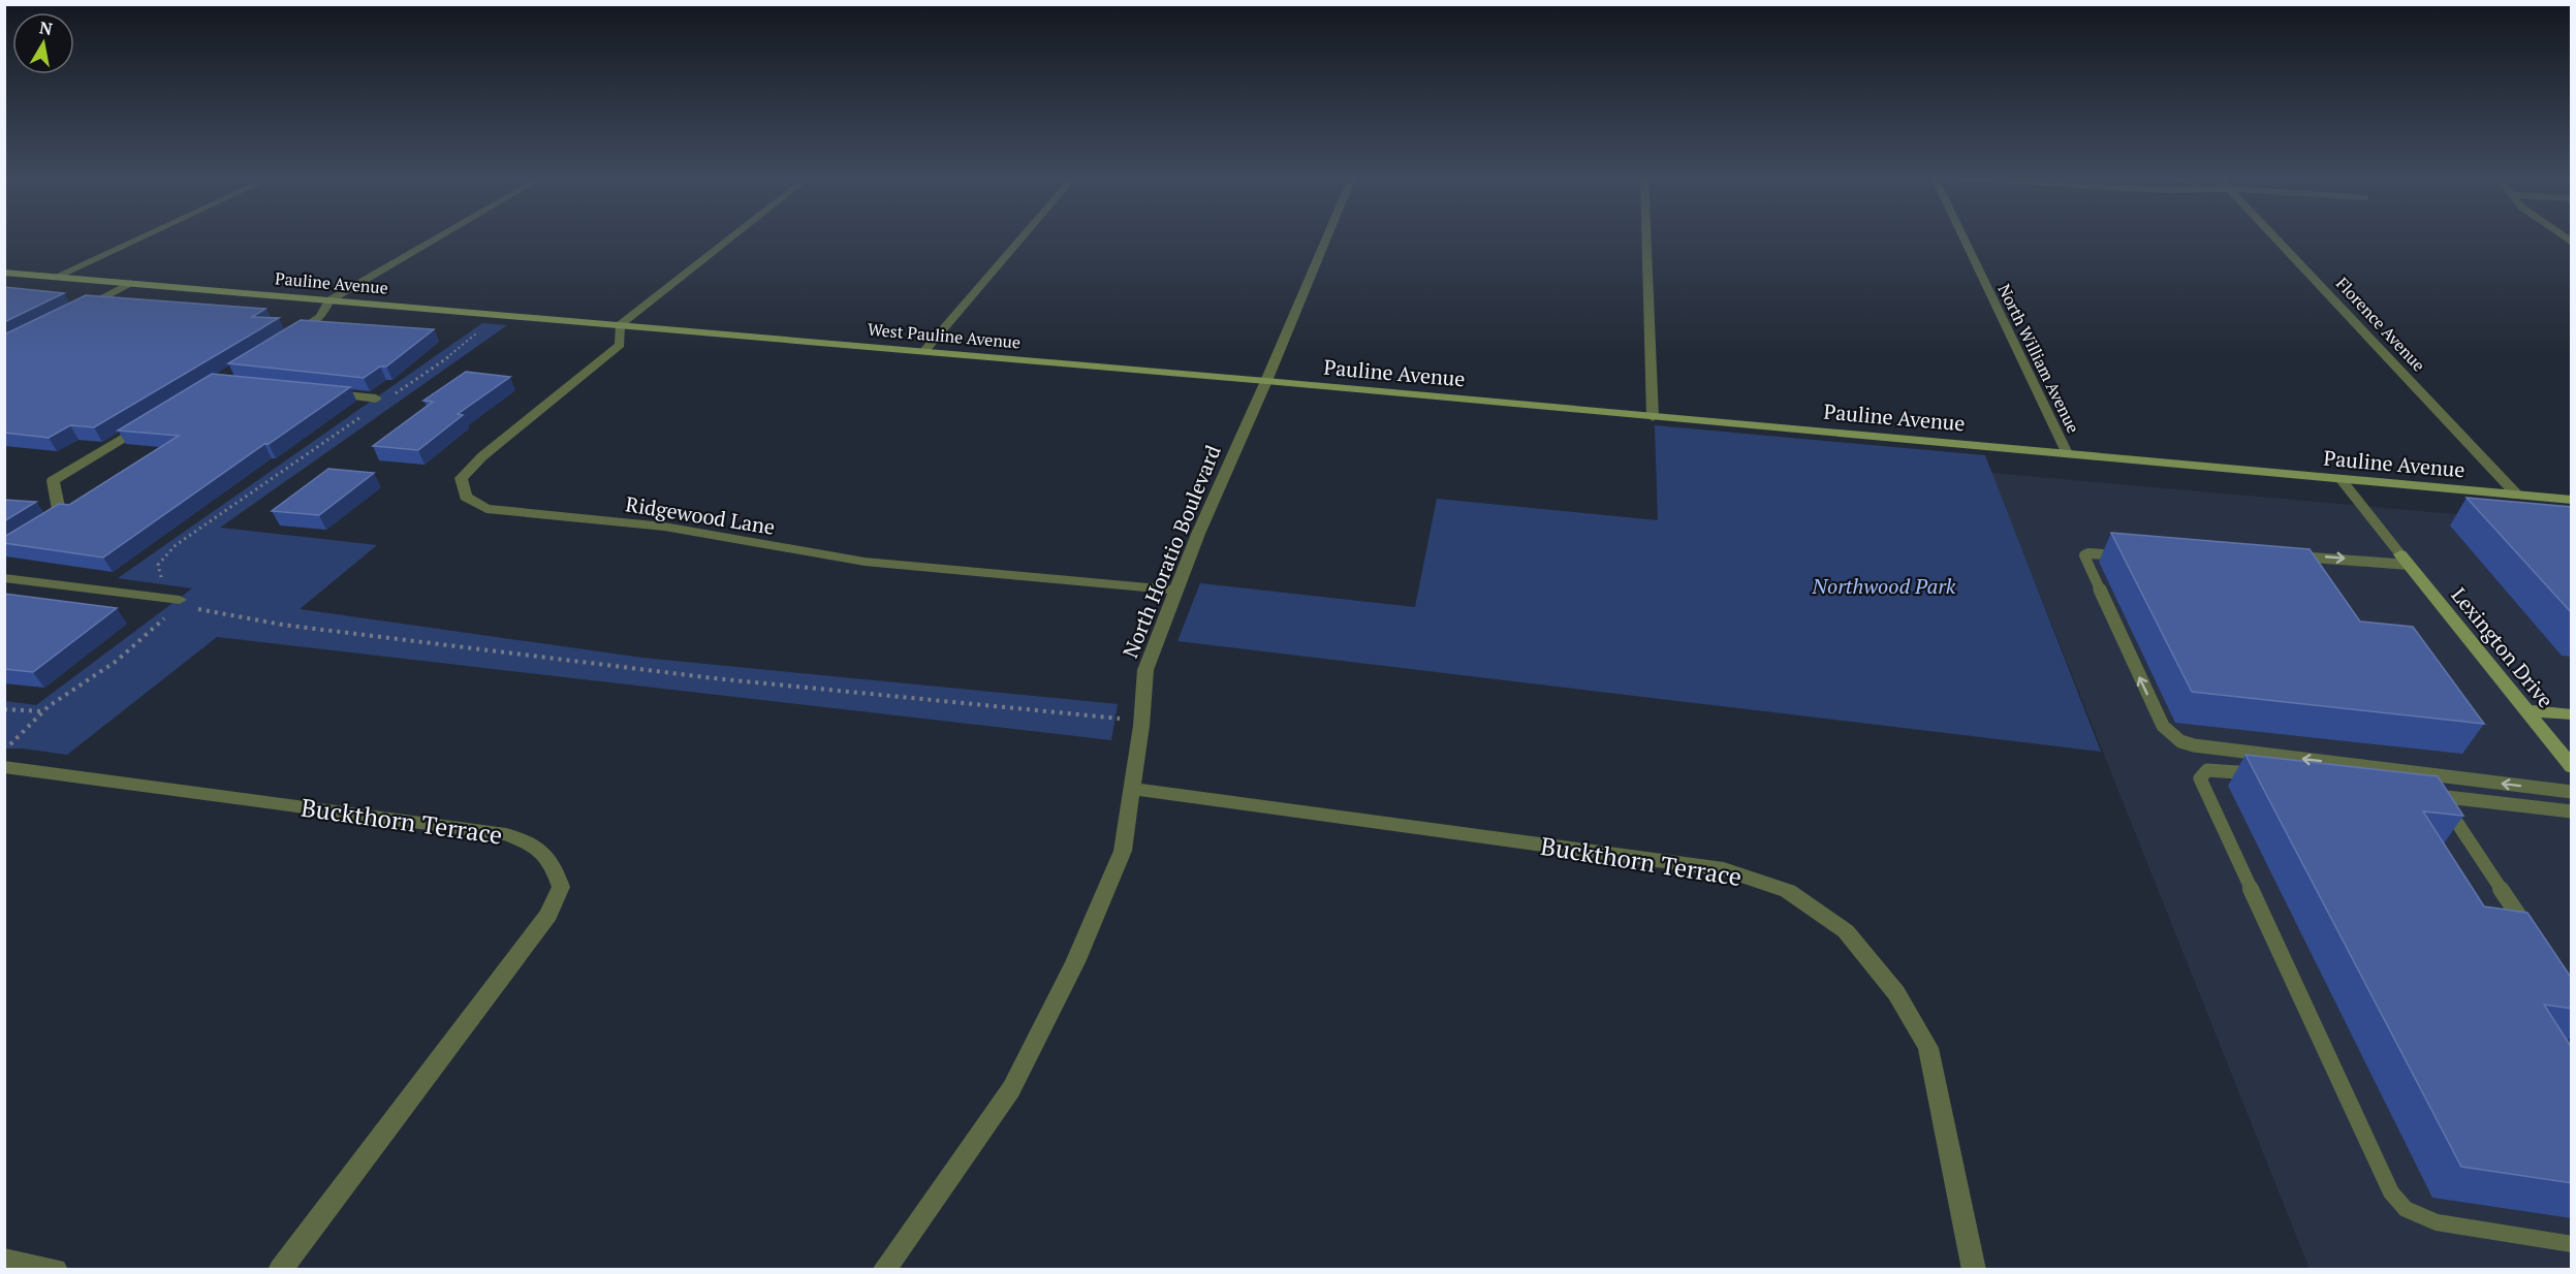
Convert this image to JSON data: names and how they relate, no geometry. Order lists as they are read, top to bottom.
{
  "streets": {
    "street": [
      "Pauline Avenue",
      "Florence Avenue",
      "West Pauline Avenue",
      "North William Avenue",
      "Ridgewood Lane",
      "North Horatio Boulevard",
      "Lexington Drive",
      "Buckthorn Terrace"
    ]
  },
  "crossings": [
    ["Pauline Avenue", "Florence Avenue"],
    ["Pauline Avenue", "West Pauline Avenue"],
    ["Pauline Avenue", "North William Avenue"],
    ["Pauline Avenue", "Ridgewood Lane"],
    ["Pauline Avenue", "North Horatio Boulevard"],
    ["West Pauline Avenue", "Ridgewood Lane"],
    ["West Pauline Avenue", "North Horatio Boulevard"],
    ["Ridgewood Lane", "North Horatio Boulevard"],
    ["North Horatio Boulevard", "Buckthorn Terrace"]
  ],
  "parks": ["Northwood Park"],
  "north": "top"
}
